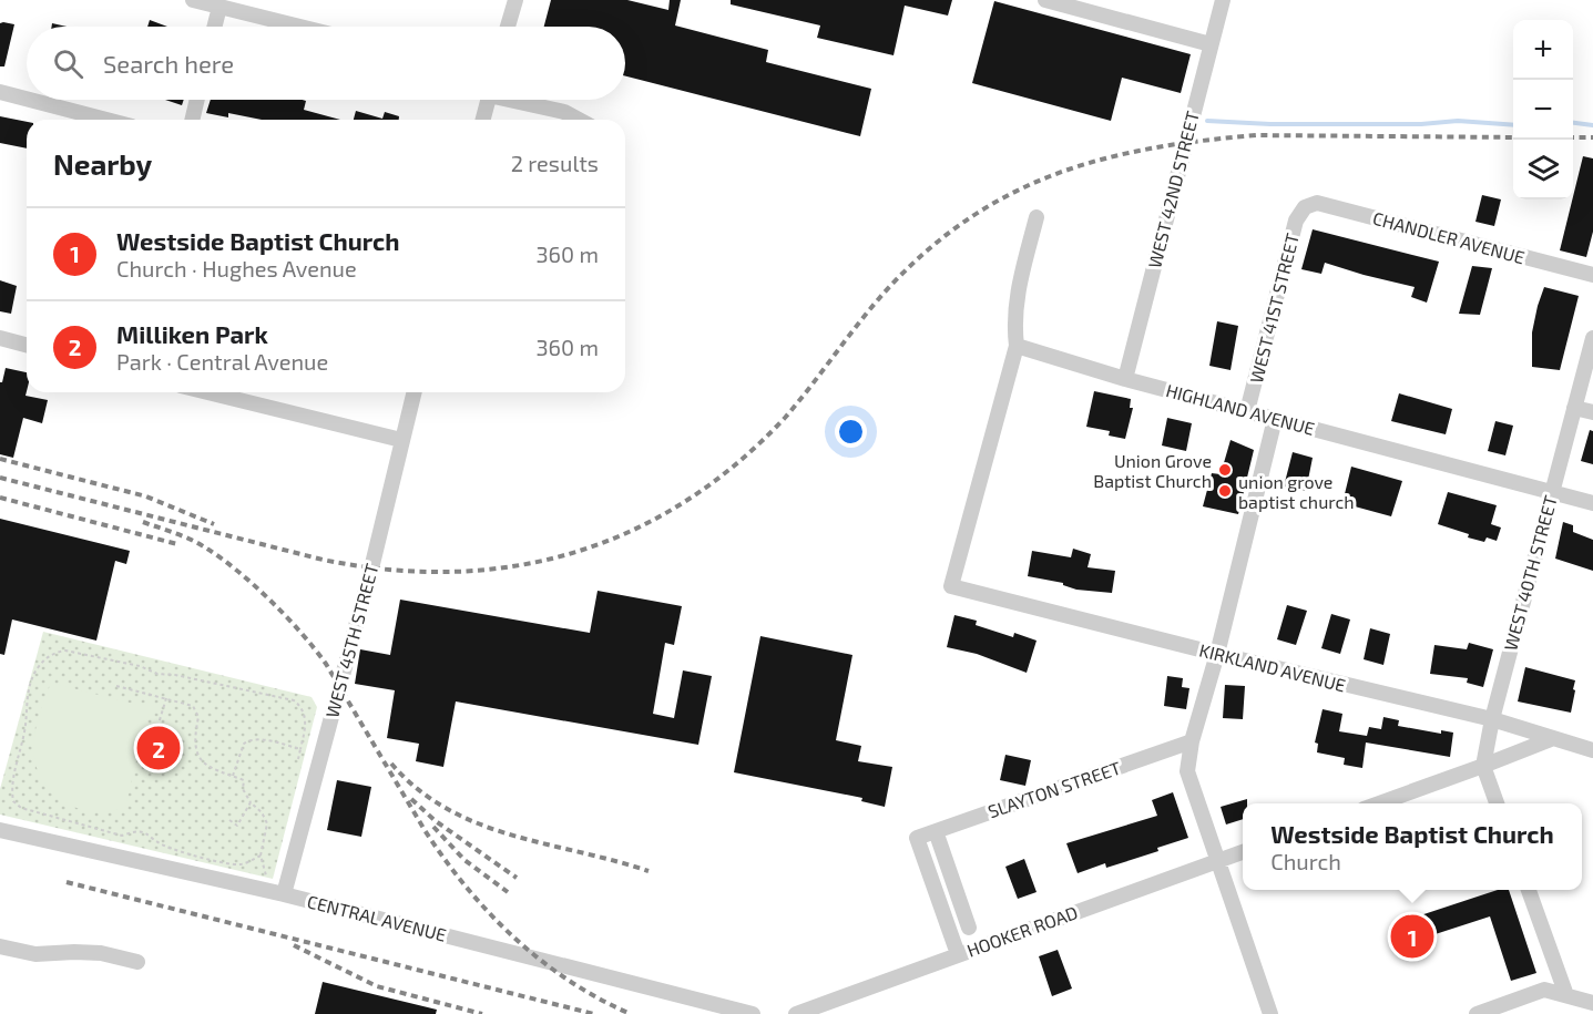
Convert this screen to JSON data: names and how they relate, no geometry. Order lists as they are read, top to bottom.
{
  "streets": {
    "street": [
      "WEST 42ND STREET",
      "CHANDLER AVENUE",
      "WEST 41ST STREET",
      "HIGHLAND AVENUE",
      "WEST 40TH STREET",
      "WEST 45TH STREET",
      "KIRKLAND AVENUE",
      "SLAYTON STREET",
      "CENTRAL AVENUE",
      "HOOKER ROAD"
    ]
  },
  "crossings": [
    ["WEST 42ND STREET", "HIGHLAND AVENUE"],
    ["CHANDLER AVENUE", "WEST 41ST STREET"],
    ["WEST 41ST STREET", "HIGHLAND AVENUE"],
    ["HIGHLAND AVENUE", "WEST 40TH STREET"],
    ["HIGHLAND AVENUE", "KIRKLAND AVENUE"],
    ["WEST 40TH STREET", "KIRKLAND AVENUE"],
    ["WEST 45TH STREET", "CENTRAL AVENUE"],
    ["SLAYTON STREET", "HOOKER ROAD"]
  ],
  "places": ["Union Grove Baptist Church", "union grove baptist church"],
  "page": {
    "map_buttons": ["+", "−"],
    "search": "Search here",
    "heading": ["Nearby", "2 results"],
    "list": [
      {
        "mark": "1",
        "name": "Westside Baptist Church",
        "note": "Church · Hughes Avenue",
        "value": "360 m"
      },
      {
        "mark": "2",
        "name": "Milliken Park",
        "note": "Park · Central Avenue",
        "value": "360 m"
      }
    ],
    "pins": ["2", "1"],
    "popup": ["Westside Baptist Church", "Church"]
  }
}
